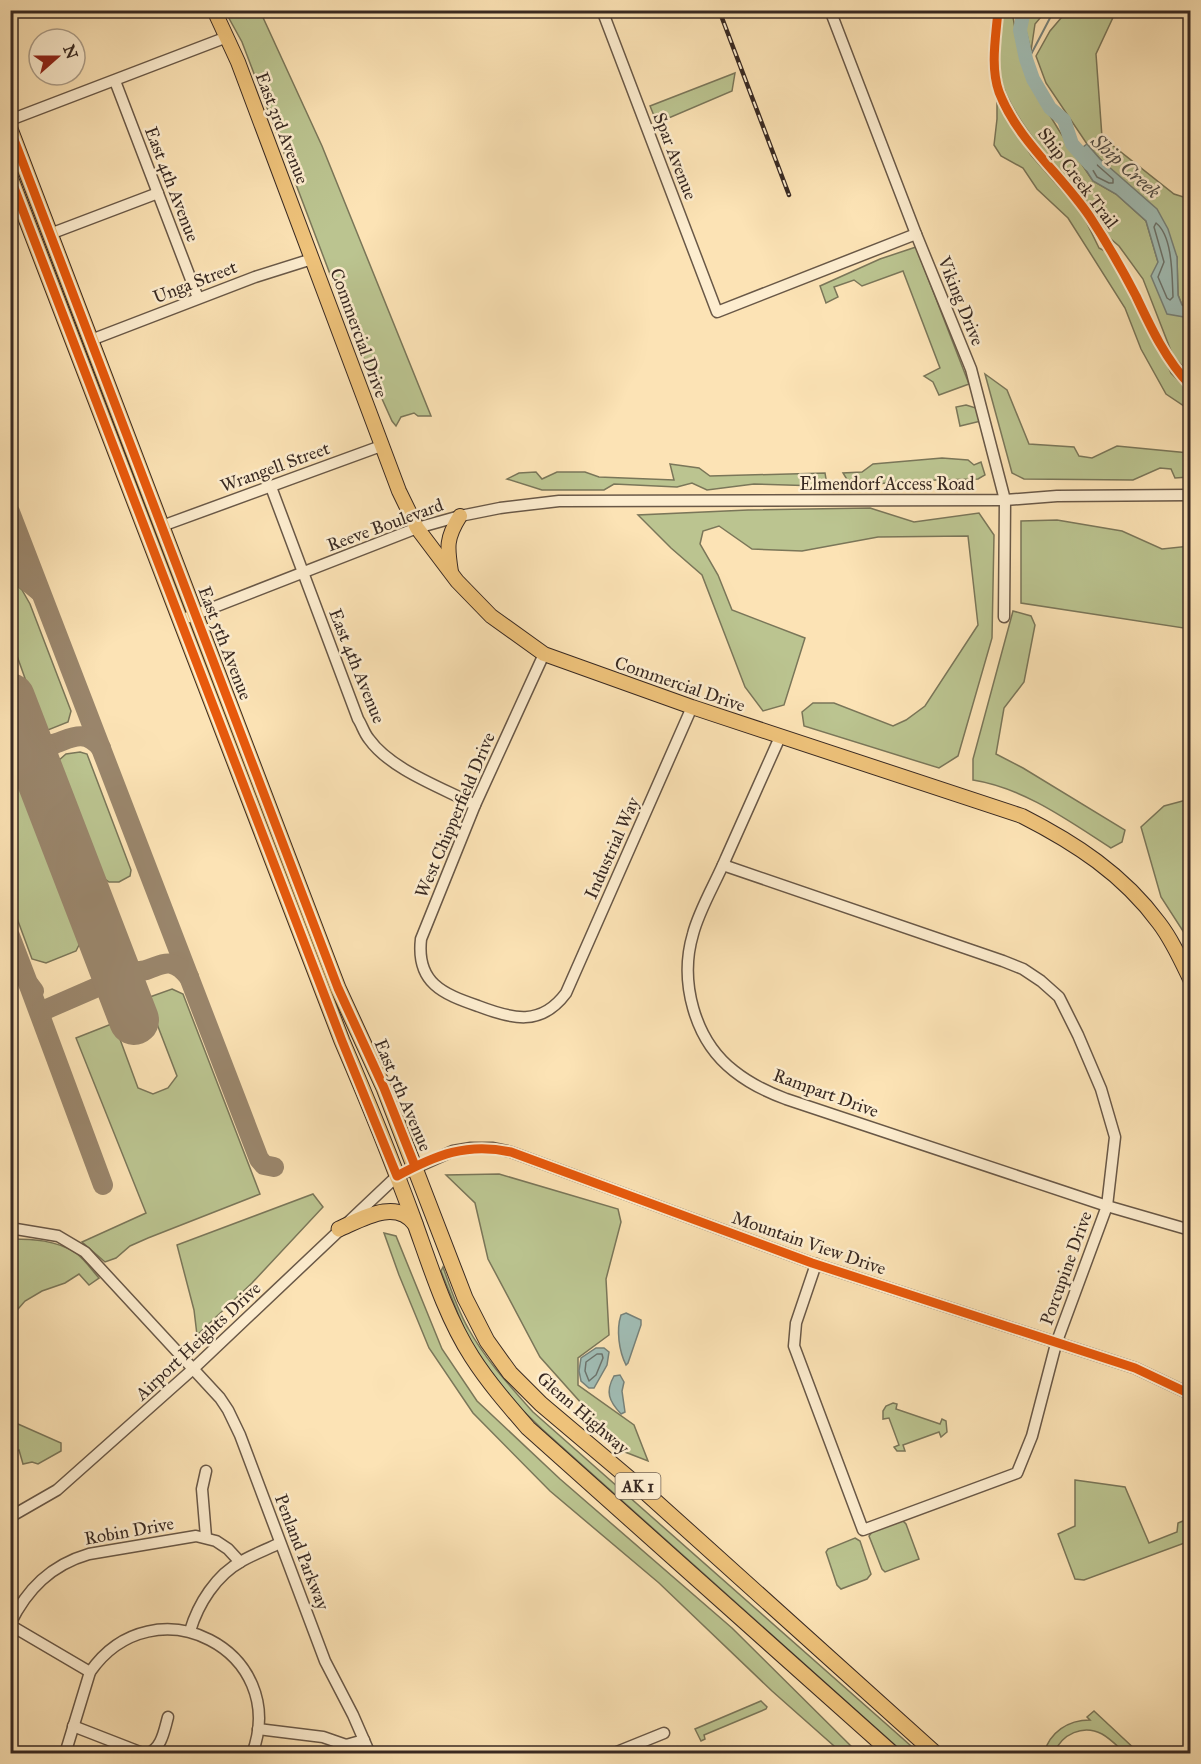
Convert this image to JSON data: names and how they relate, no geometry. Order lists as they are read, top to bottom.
{
  "streets": {
    "highway": ["East 5th Avenue", "Glenn Highway", "AK 1"],
    "main road": ["East 3rd Avenue", "Commercial Drive"],
    "street": [
      "Spar Avenue",
      "East 4th Avenue",
      "Unga Street",
      "Viking Drive",
      "Wrangell Street",
      "Elmendorf Access Road",
      "Reeve Boulevard",
      "West Chipperfield Drive",
      "Industrial Way",
      "Rampart Drive",
      "Mountain View Drive",
      "Porcupine Drive",
      "Airport Heights Drive",
      "Robin Drive",
      "Penland Parkway"
    ],
    "cycle path": ["Ship Creek Trail"]
  },
  "crossings": [
    ["East 3rd Avenue", "Unga Street"],
    ["East 3rd Avenue", "Commercial Drive"],
    ["Spar Avenue", "Viking Drive"],
    ["East 4th Avenue", "Unga Street"],
    ["East 4th Avenue", "Wrangell Street"],
    ["East 4th Avenue", "Reeve Boulevard"],
    ["East 4th Avenue", "West Chipperfield Drive"],
    ["Unga Street", "Commercial Drive"],
    ["Unga Street", "East 5th Avenue"],
    ["Viking Drive", "Elmendorf Access Road"],
    ["Commercial Drive", "Wrangell Street"],
    ["Commercial Drive", "Reeve Boulevard"],
    ["Commercial Drive", "West Chipperfield Drive"],
    ["Commercial Drive", "Industrial Way"],
    ["Commercial Drive", "Rampart Drive"],
    ["Wrangell Street", "East 5th Avenue"],
    ["Elmendorf Access Road", "Reeve Boulevard"],
    ["Reeve Boulevard", "East 5th Avenue"],
    ["East 5th Avenue", "Mountain View Drive"],
    ["East 5th Avenue", "Airport Heights Drive"],
    ["East 5th Avenue", "Glenn Highway"],
    ["East 5th Avenue", "AK 1"],
    ["West Chipperfield Drive", "Industrial Way"],
    ["Rampart Drive", "Porcupine Drive"],
    ["Mountain View Drive", "Porcupine Drive"],
    ["Mountain View Drive", "Airport Heights Drive"],
    ["Mountain View Drive", "Glenn Highway"],
    ["Mountain View Drive", "AK 1"],
    ["Airport Heights Drive", "AK 1"],
    ["Airport Heights Drive", "Penland Parkway"]
  ],
  "water": ["Ship Creek"],
  "north": "right"
}
